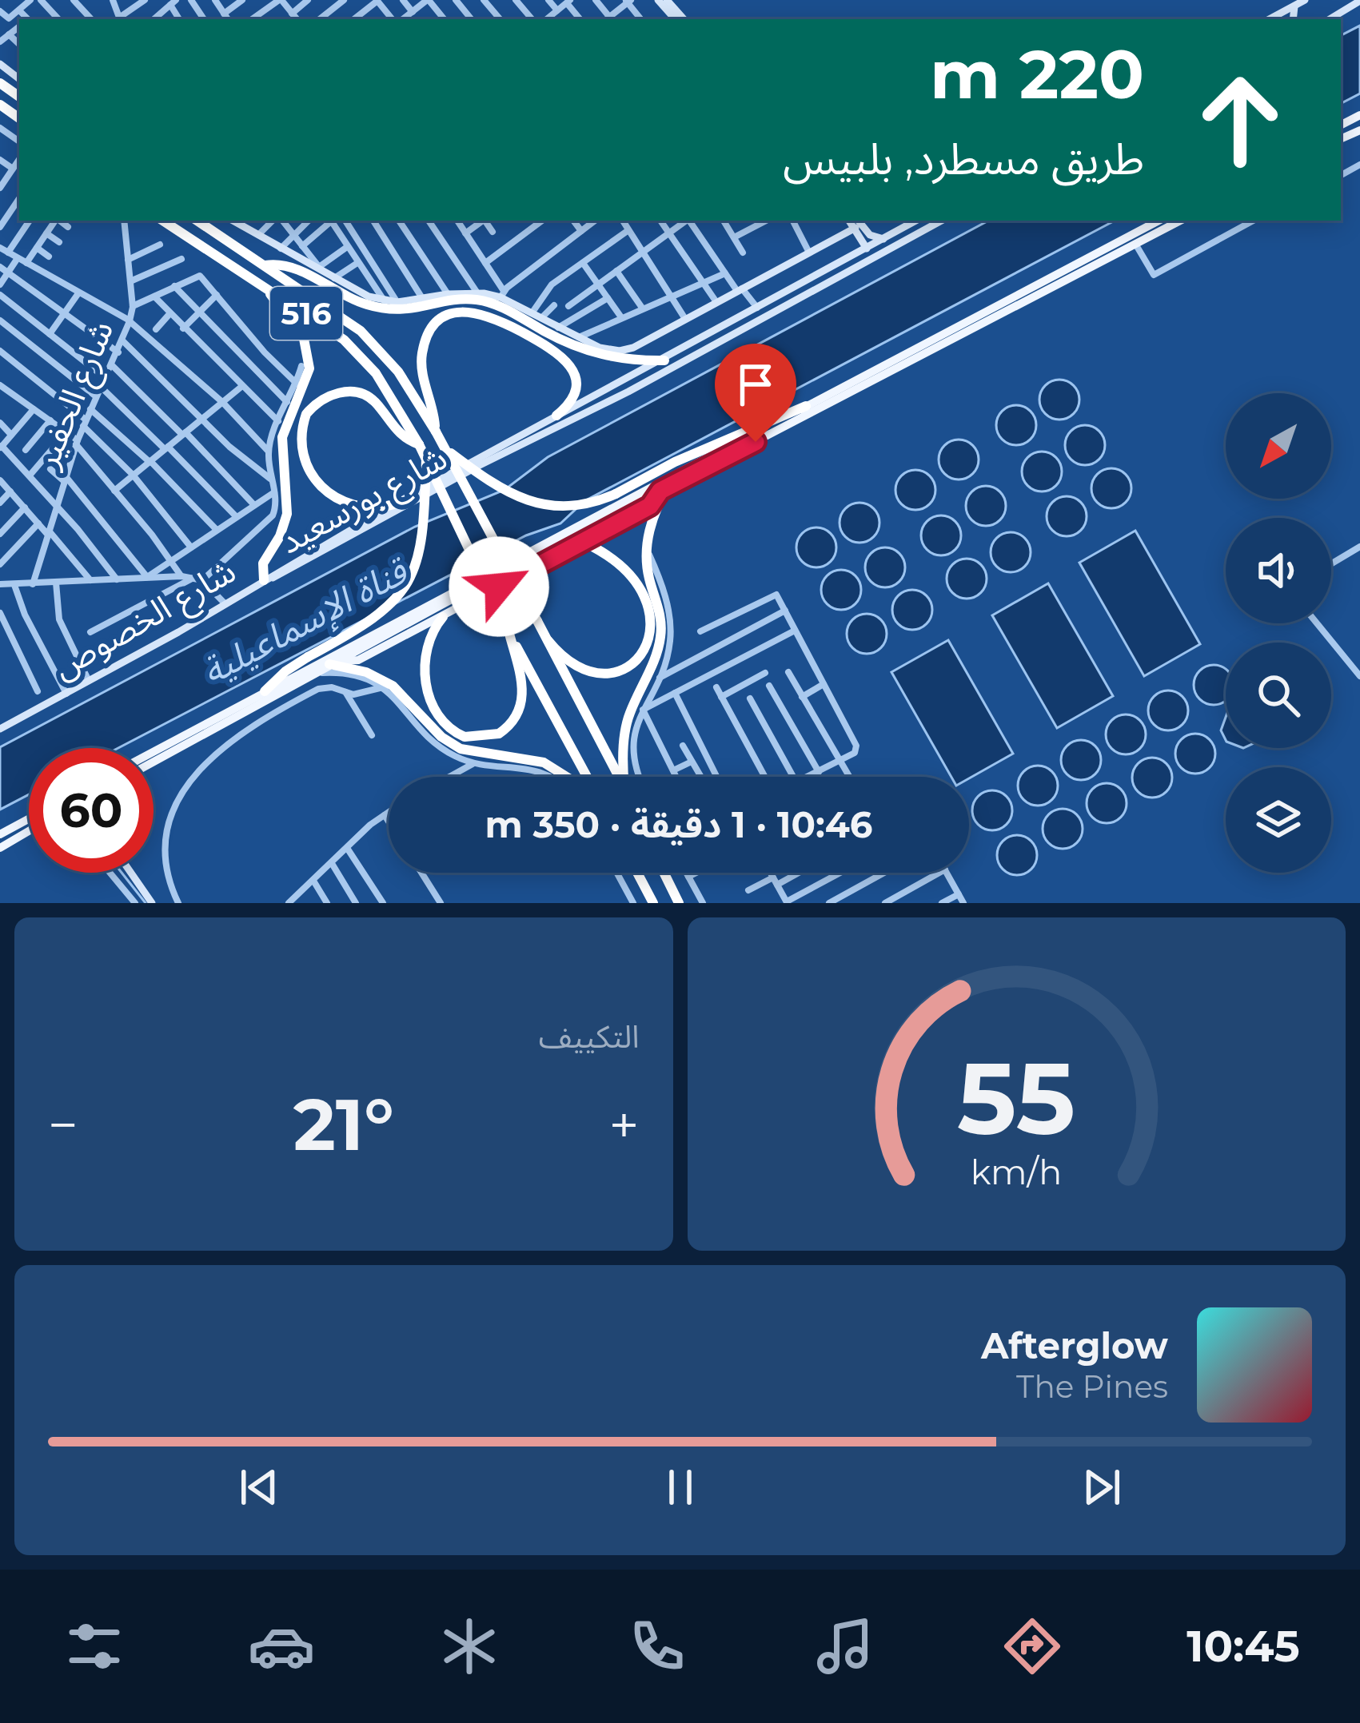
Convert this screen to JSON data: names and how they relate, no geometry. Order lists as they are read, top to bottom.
{
  "streets": {
    "highway": ["516"],
    "main road": ["شارع بورسعيد", "شارع الخصوص"],
    "street": ["شارع الحفير"]
  },
  "crossings": [
    ["شارع بورسعيد", "شارع الخصوص"]
  ],
  "water": ["قناة الإسماعيلية"],
  "north": "bottom left",
  "page": {
    "turn": ["220 m", "طريق مسطرد, بلبيس"],
    "limit": "60",
    "trip": "10:46 · 1 دقيقة · 350 m",
    "tile": "التكييف",
    "heat": ["−", "21°", "+"],
    "song": ["Afterglow", "The Pines"],
    "tabs": "10:45",
    "gauge": ["55", "km/h"]
  }
}
